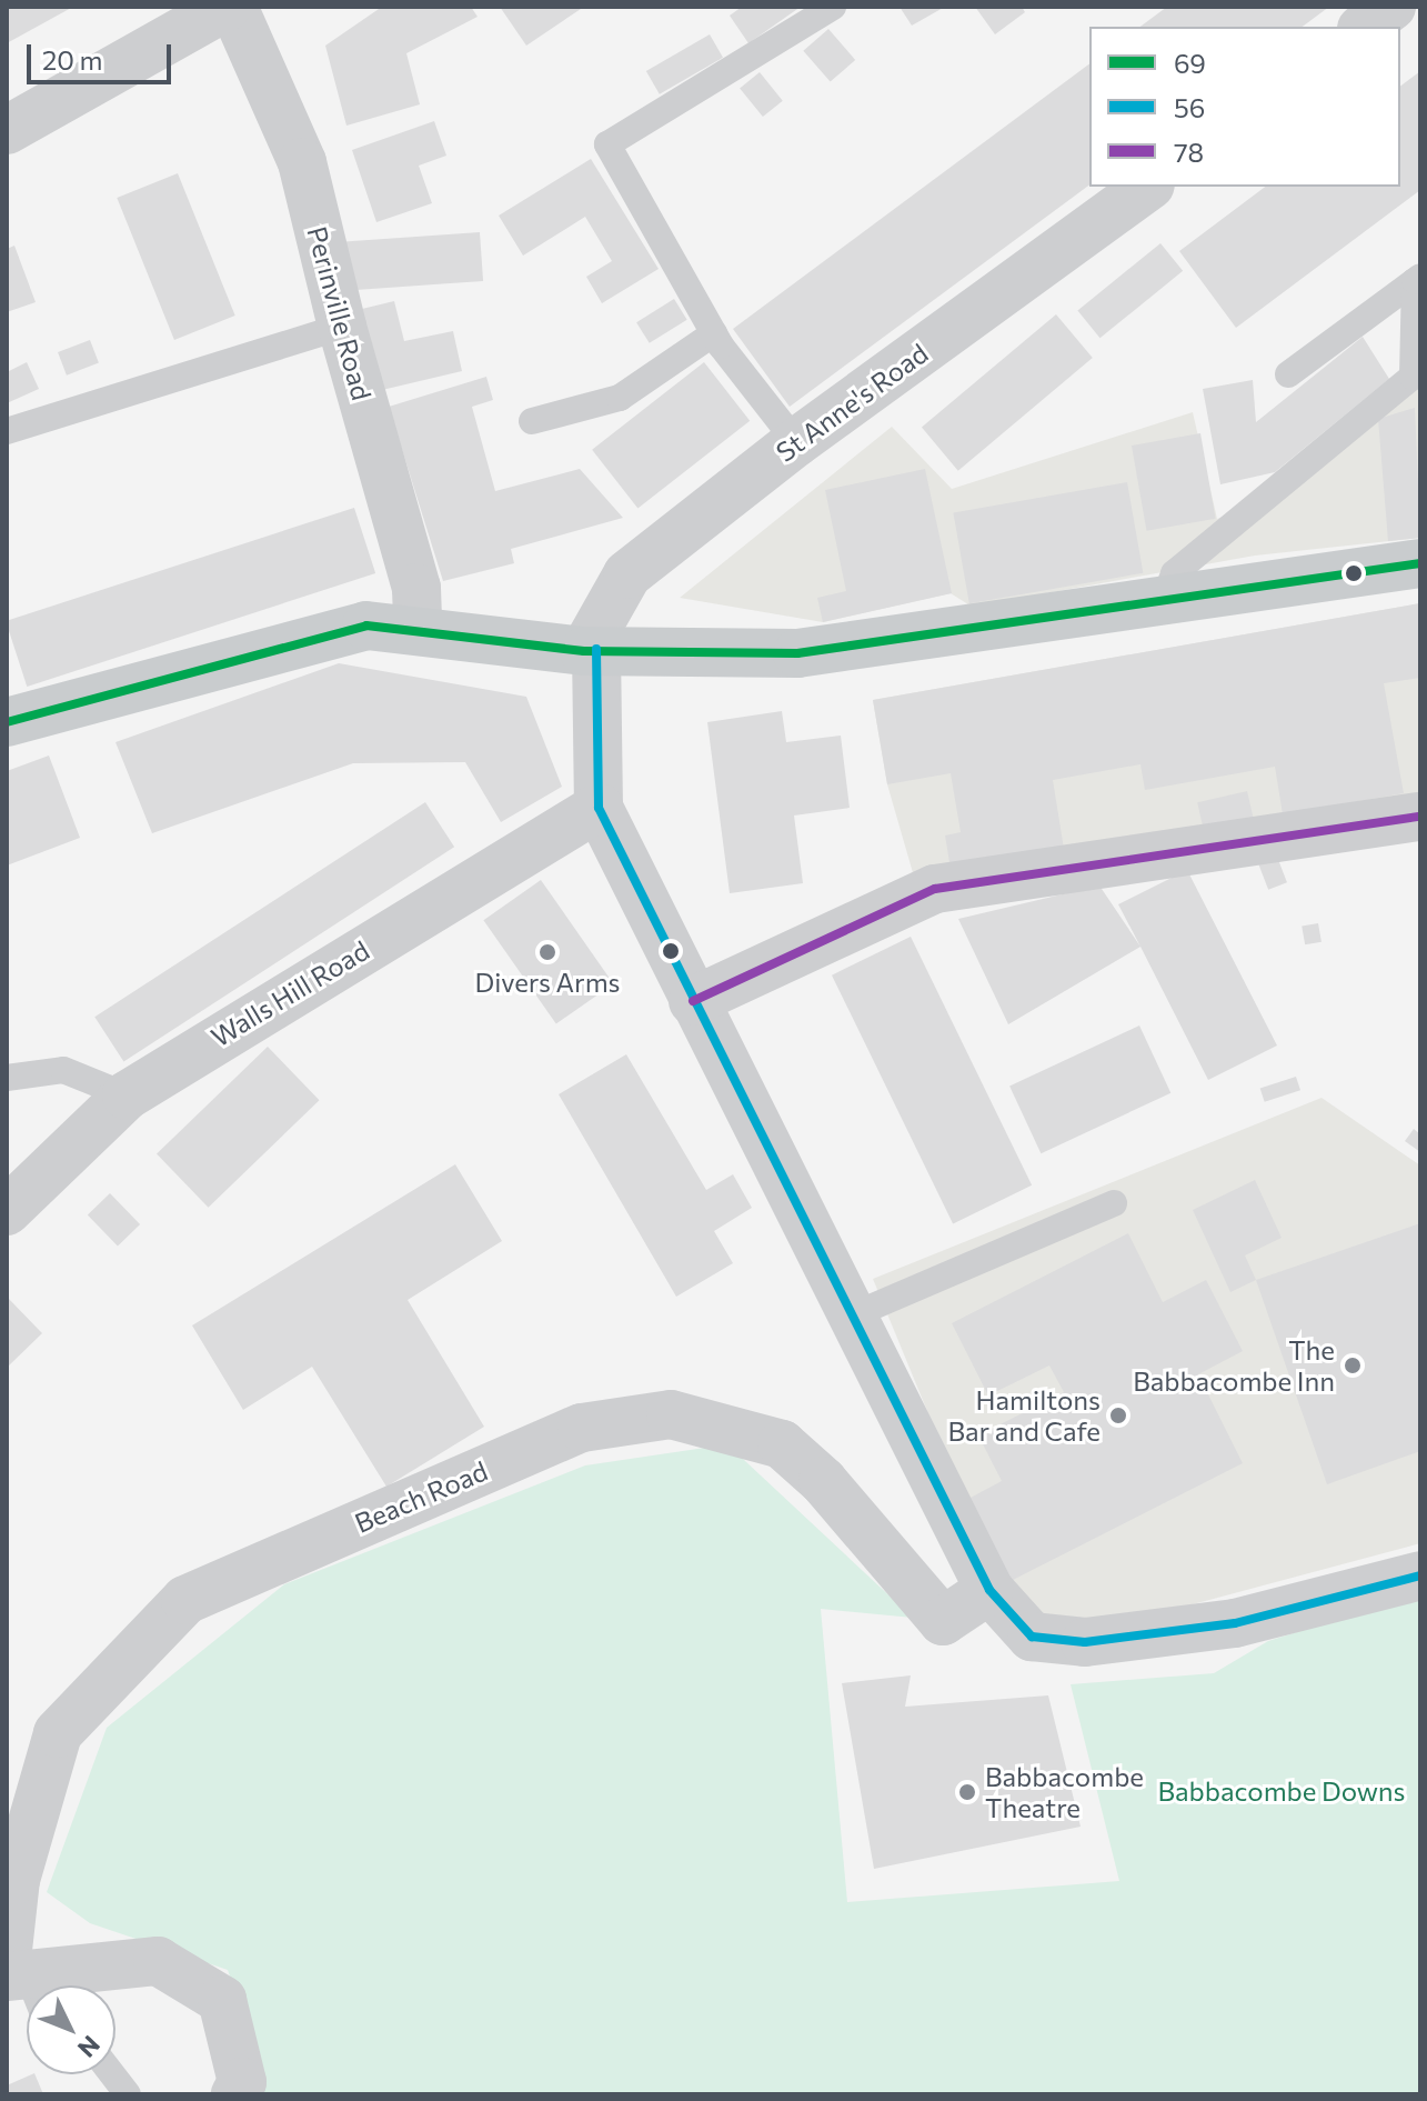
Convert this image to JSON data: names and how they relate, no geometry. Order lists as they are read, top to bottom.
{
  "streets": {
    "street": [
      "Perinville Road",
      "St Anne's Road",
      "Walls Hill Road",
      "Beach Road"
    ]
  },
  "parks": ["Babbacombe Downs"],
  "places": [
    "Divers Arms",
    "The Babbacombe Inn",
    "Hamiltons Bar and Cafe",
    "Babbacombe Theatre"
  ],
  "lines": ["transit line 69", "transit line 56", "transit line 78"],
  "legend": ["69", "56", "78"],
  "scale_bar": "20 m",
  "north": "bottom right"
}
